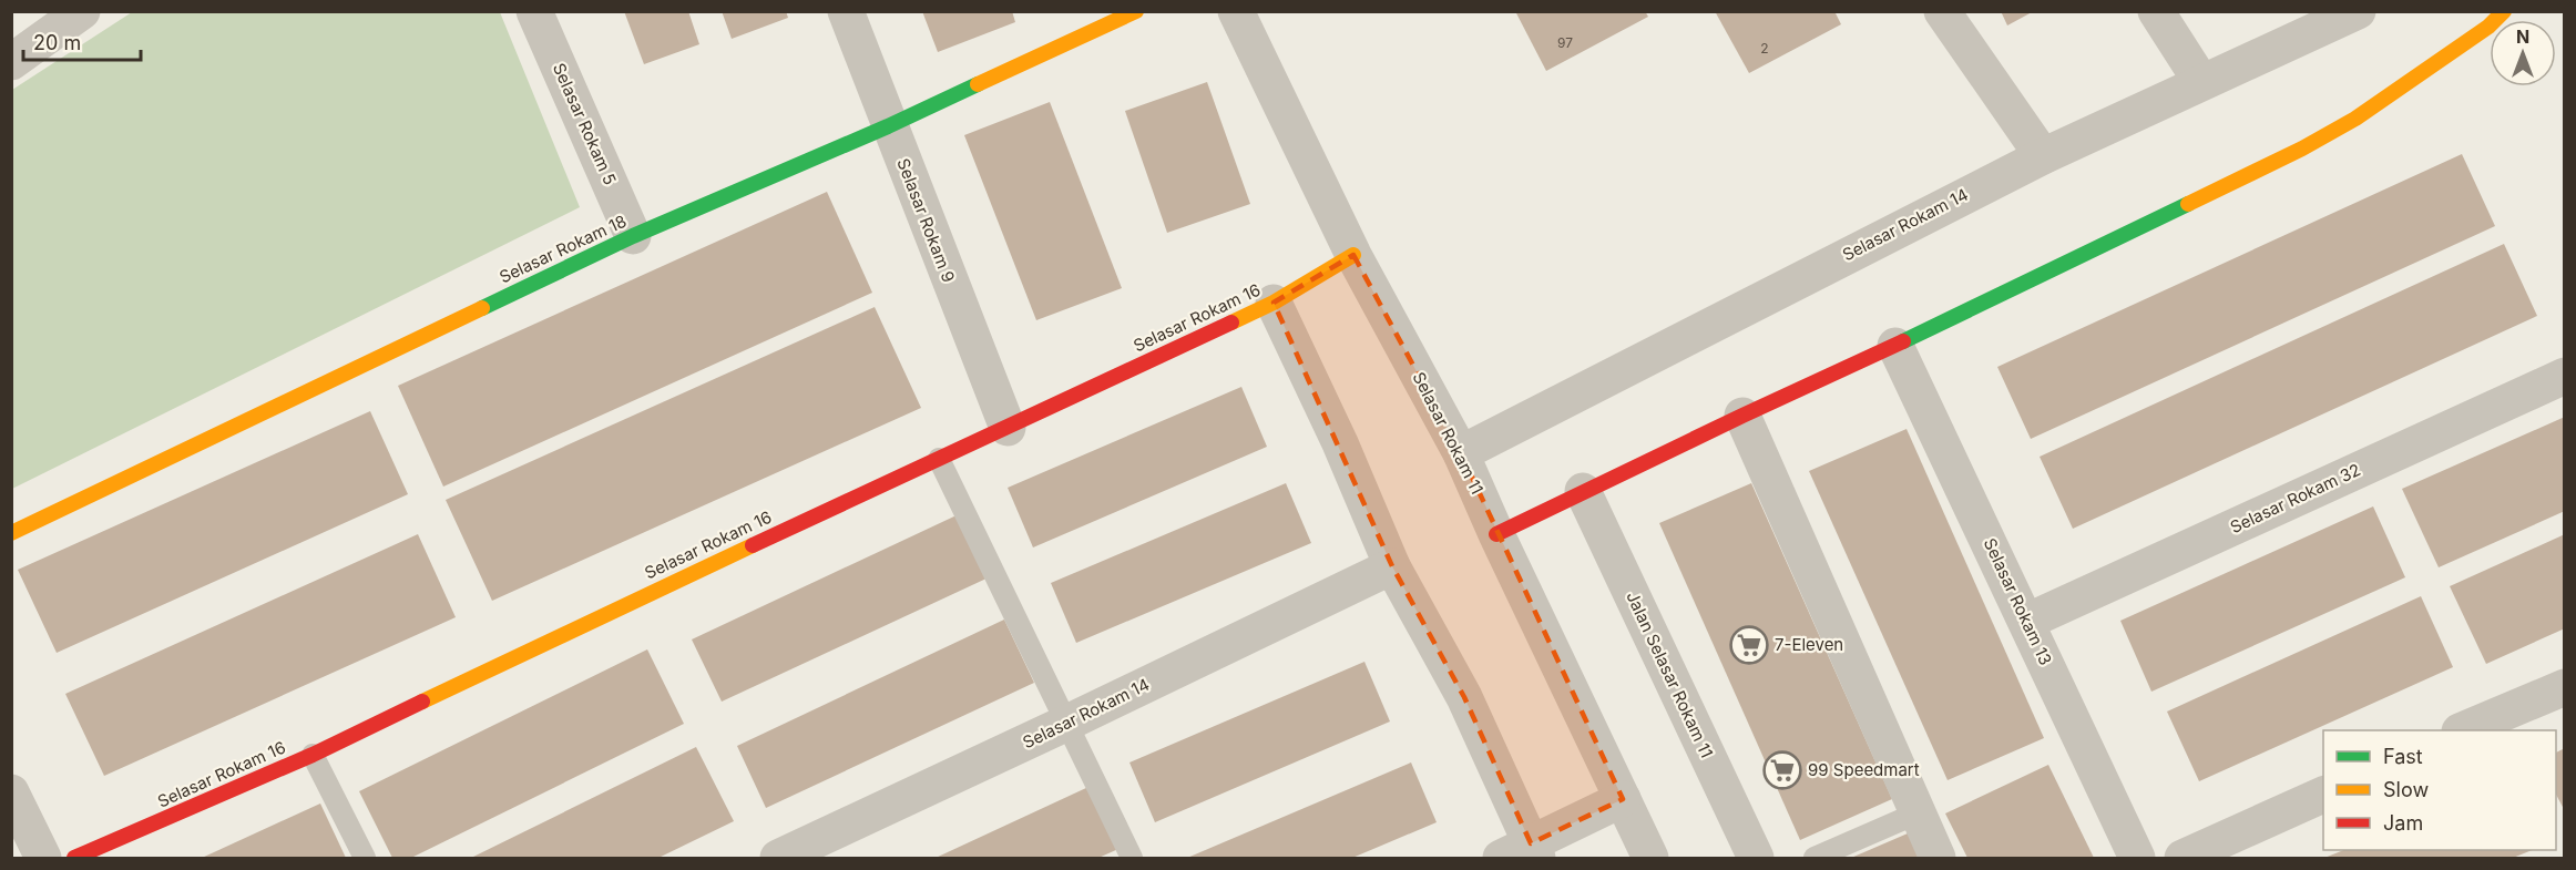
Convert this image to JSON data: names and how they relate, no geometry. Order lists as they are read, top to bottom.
{
  "streets": {
    "street": [
      "Selasar Rokam 5",
      "Selasar Rokam 9",
      "Selasar Rokam 14",
      "Selasar Rokam 18",
      "Selasar Rokam 16",
      "Selasar Rokam 11",
      "Selasar Rokam 32",
      "Selasar Rokam 13",
      "Jalan Selasar Rokam 11"
    ]
  },
  "crossings": [
    ["Selasar Rokam 5", "Selasar Rokam 18"],
    ["Selasar Rokam 9", "Selasar Rokam 18"],
    ["Selasar Rokam 9", "Selasar Rokam 16"],
    ["Selasar Rokam 14", "Selasar Rokam 11"],
    ["Selasar Rokam 16", "Selasar Rokam 11"],
    ["Selasar Rokam 32", "Selasar Rokam 13"]
  ],
  "places": {
    "supermarket": ["7-Eleven", "99 Speedmart"]
  },
  "house_numbers": ["97", "2"],
  "legend": ["Fast", "Slow", "Jam"],
  "scale_bar": "20 m",
  "north": "top"
}
